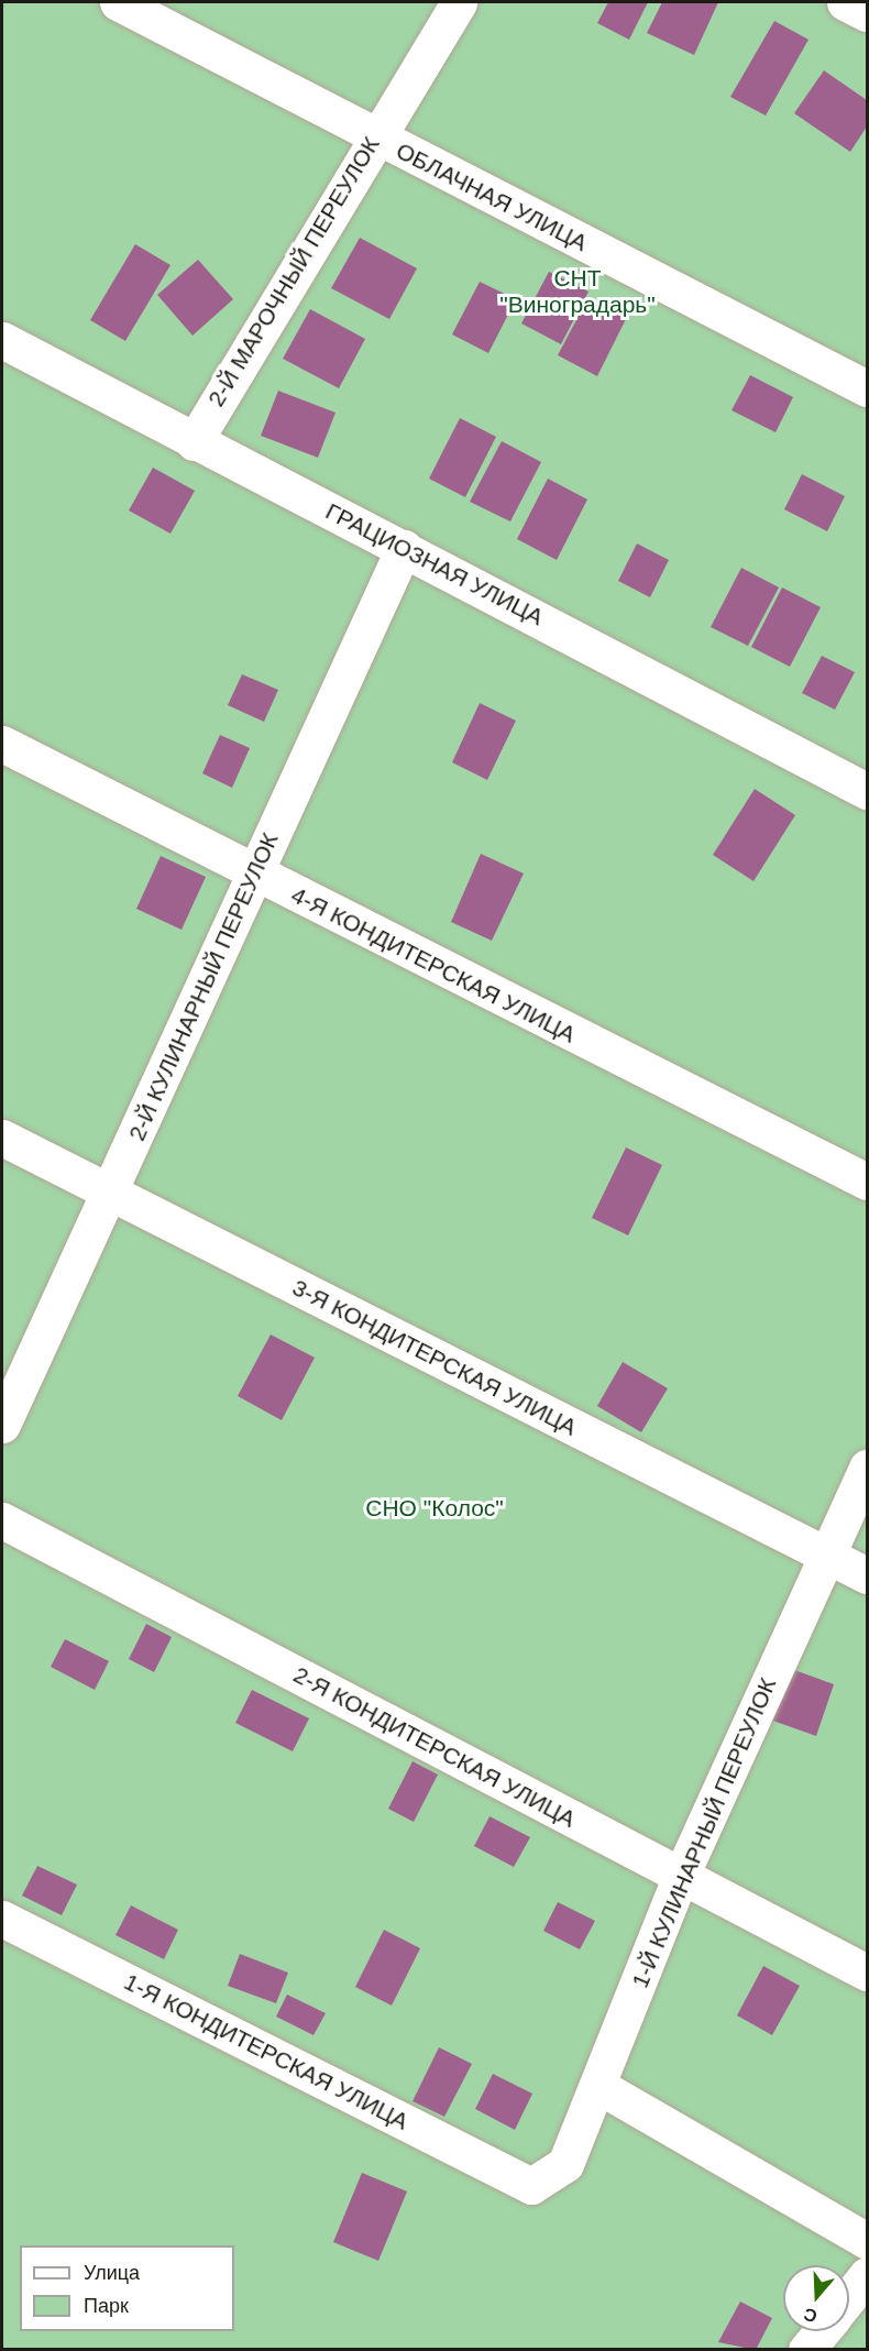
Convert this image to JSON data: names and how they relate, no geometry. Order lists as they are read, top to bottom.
{
  "streets": {
    "street": [
      "ОБЛАЧНАЯ УЛИЦА",
      "2-Й МАРОЧНЫЙ ПЕРЕУЛОК",
      "ГРАЦИОЗНАЯ УЛИЦА",
      "4-Я КОНДИТЕРСКАЯ УЛИЦА",
      "2-Й КУЛИНАРНЫЙ ПЕРЕУЛОК",
      "3-Я КОНДИТЕРСКАЯ УЛИЦА",
      "2-Я КОНДИТЕРСКАЯ УЛИЦА",
      "1-Й КУЛИНАРНЫЙ ПЕРЕУЛОК",
      "1-Я КОНДИТЕРСКАЯ УЛИЦА"
    ]
  },
  "crossings": [
    ["ОБЛАЧНАЯ УЛИЦА", "2-Й МАРОЧНЫЙ ПЕРЕУЛОК"],
    ["2-Й МАРОЧНЫЙ ПЕРЕУЛОК", "ГРАЦИОЗНАЯ УЛИЦА"],
    ["ГРАЦИОЗНАЯ УЛИЦА", "2-Й КУЛИНАРНЫЙ ПЕРЕУЛОК"],
    ["4-Я КОНДИТЕРСКАЯ УЛИЦА", "2-Й КУЛИНАРНЫЙ ПЕРЕУЛОК"],
    ["2-Й КУЛИНАРНЫЙ ПЕРЕУЛОК", "3-Я КОНДИТЕРСКАЯ УЛИЦА"],
    ["3-Я КОНДИТЕРСКАЯ УЛИЦА", "1-Й КУЛИНАРНЫЙ ПЕРЕУЛОК"],
    ["2-Я КОНДИТЕРСКАЯ УЛИЦА", "1-Й КУЛИНАРНЫЙ ПЕРЕУЛОК"],
    ["1-Й КУЛИНАРНЫЙ ПЕРЕУЛОК", "1-Я КОНДИТЕРСКАЯ УЛИЦА"]
  ],
  "parks": ["СНТ \"Виноградарь\"", "СНО \"Колос\""],
  "legend": ["Улица", "Парк"],
  "north": "bottom"
}
